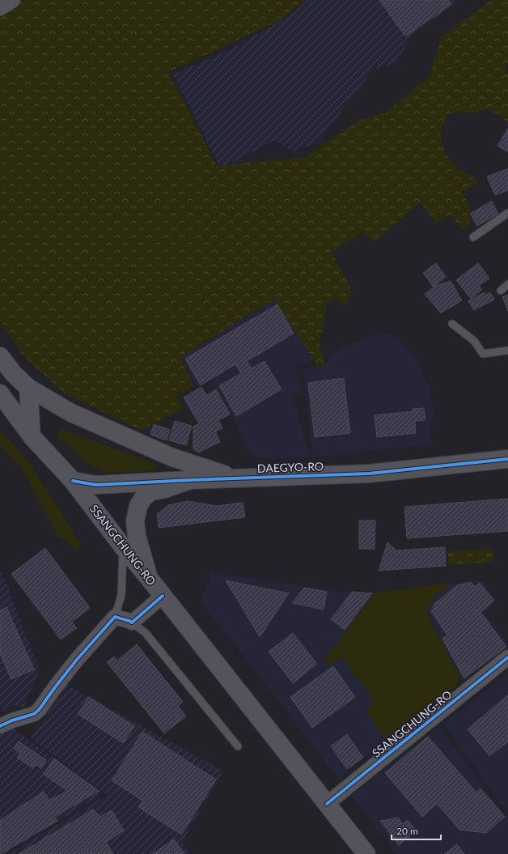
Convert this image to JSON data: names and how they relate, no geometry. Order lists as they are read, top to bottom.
{
  "streets": {
    "main road": ["SSANGCHUNG-RO"],
    "street": ["DAEGYO-RO"]
  },
  "crossings": [
    ["DAEGYO-RO", "SSANGCHUNG-RO"]
  ],
  "scale_bar": "20 m"
}
